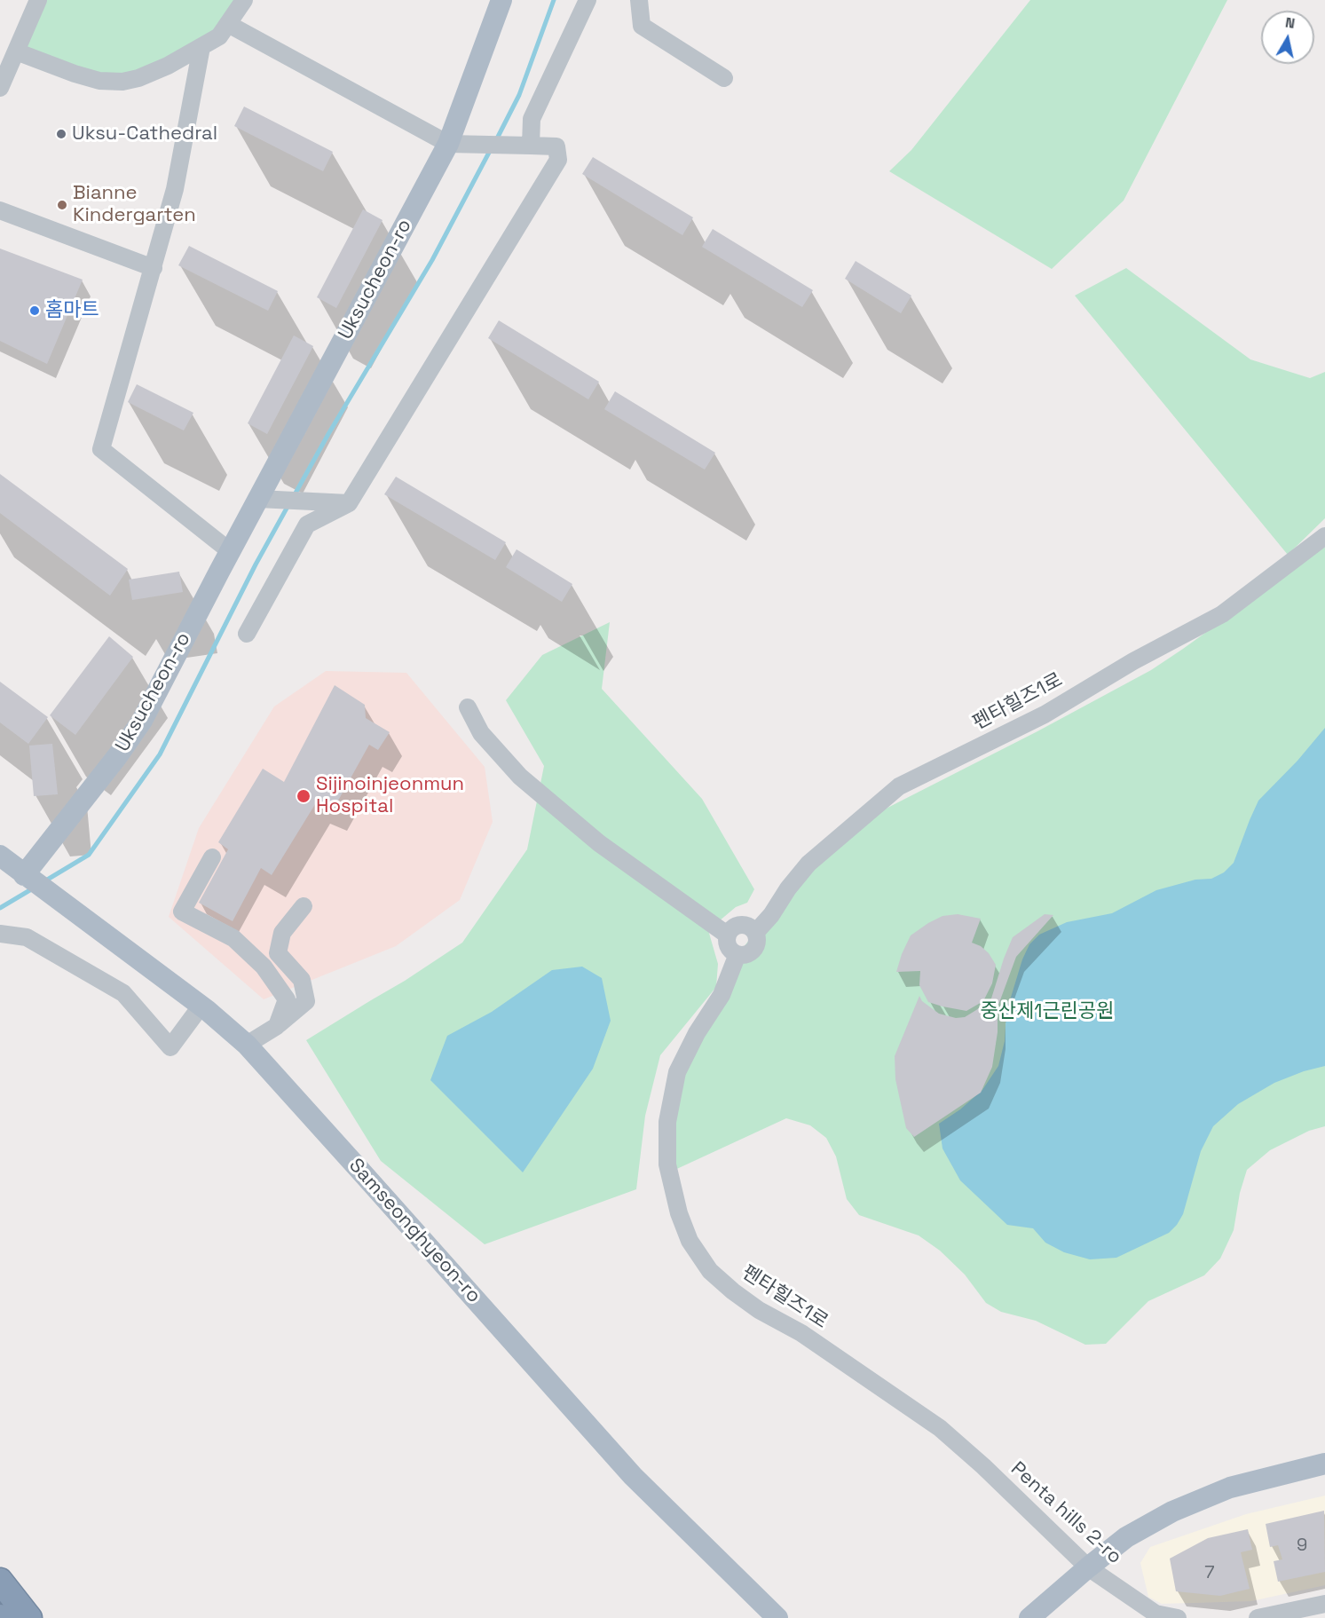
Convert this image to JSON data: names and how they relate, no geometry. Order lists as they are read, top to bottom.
{
  "streets": {
    "main road": ["Uksucheon-ro", "Samseonghyeon-ro"],
    "street": ["펜타힐즈1로", "Penta hills 2-ro"]
  },
  "crossings": [
    ["Uksucheon-ro", "Samseonghyeon-ro"],
    ["펜타힐즈1로", "Penta hills 2-ro"]
  ],
  "parks": ["중산제1근린공원"],
  "places": [
    "Uksu-Cathedral",
    "Bianne Kindergarten",
    "홈마트",
    "Sijinoinjeonmun Hospital"
  ],
  "house_numbers": ["9", "7"],
  "north": "top"
}
